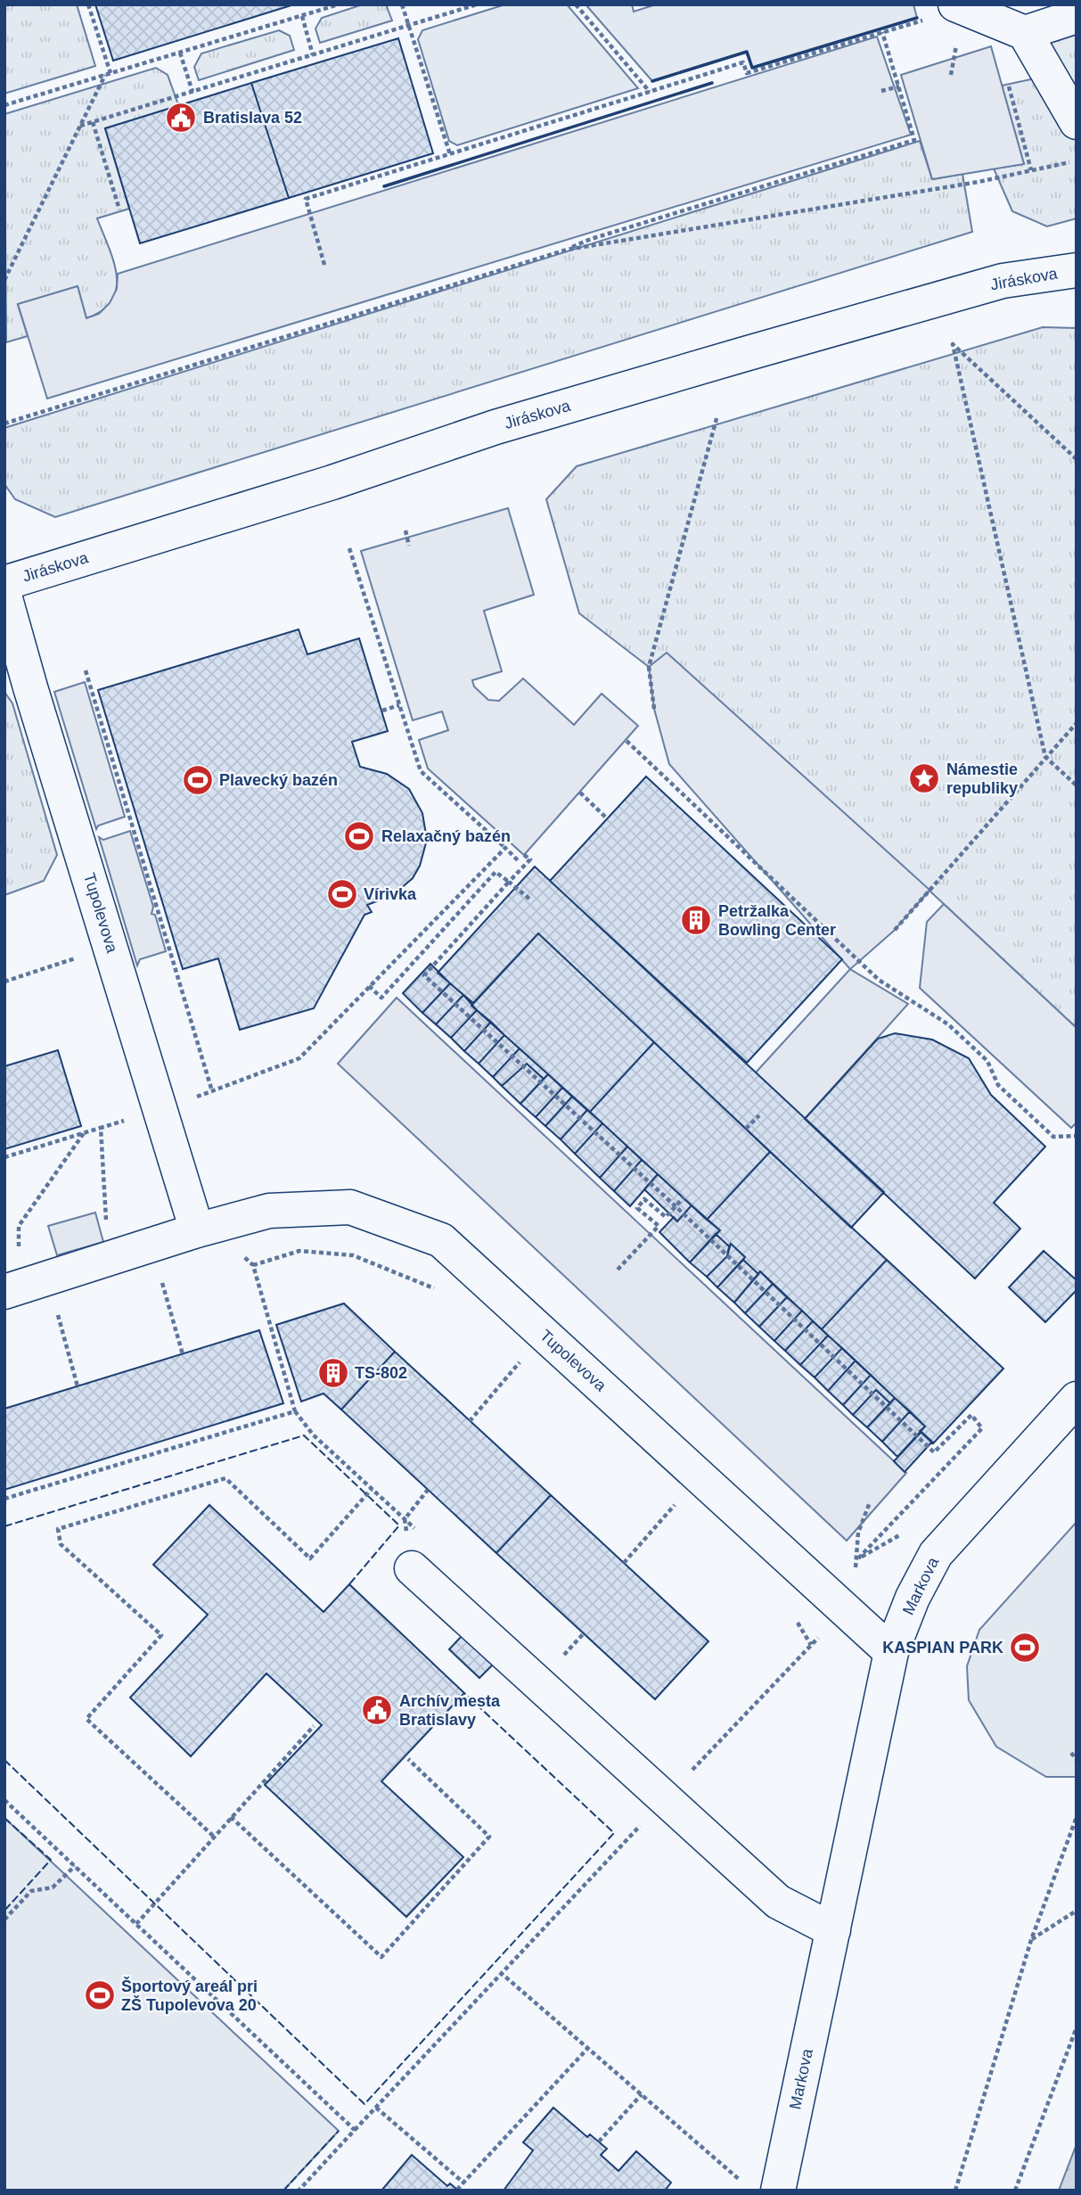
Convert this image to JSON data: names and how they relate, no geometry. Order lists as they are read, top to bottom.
{
  "streets": {
    "street": ["Jiráskova", "Tupolevova", "Markova"]
  },
  "crossings": [
    ["Tupolevova", "Markova"]
  ],
  "places": {
    "public building": ["Bratislava 52", "Archív mesta Bratislavy"],
    "place": ["Námestie republiky"],
    "sports": [
      "Plavecký bazén",
      "Relaxačný bazén",
      "Vírivka",
      "KASPIAN PARK",
      "Športový areál pri ZŠ Tupolevova 20"
    ],
    "building": ["Petržalka Bowling Center", "TS-802"]
  }
}
